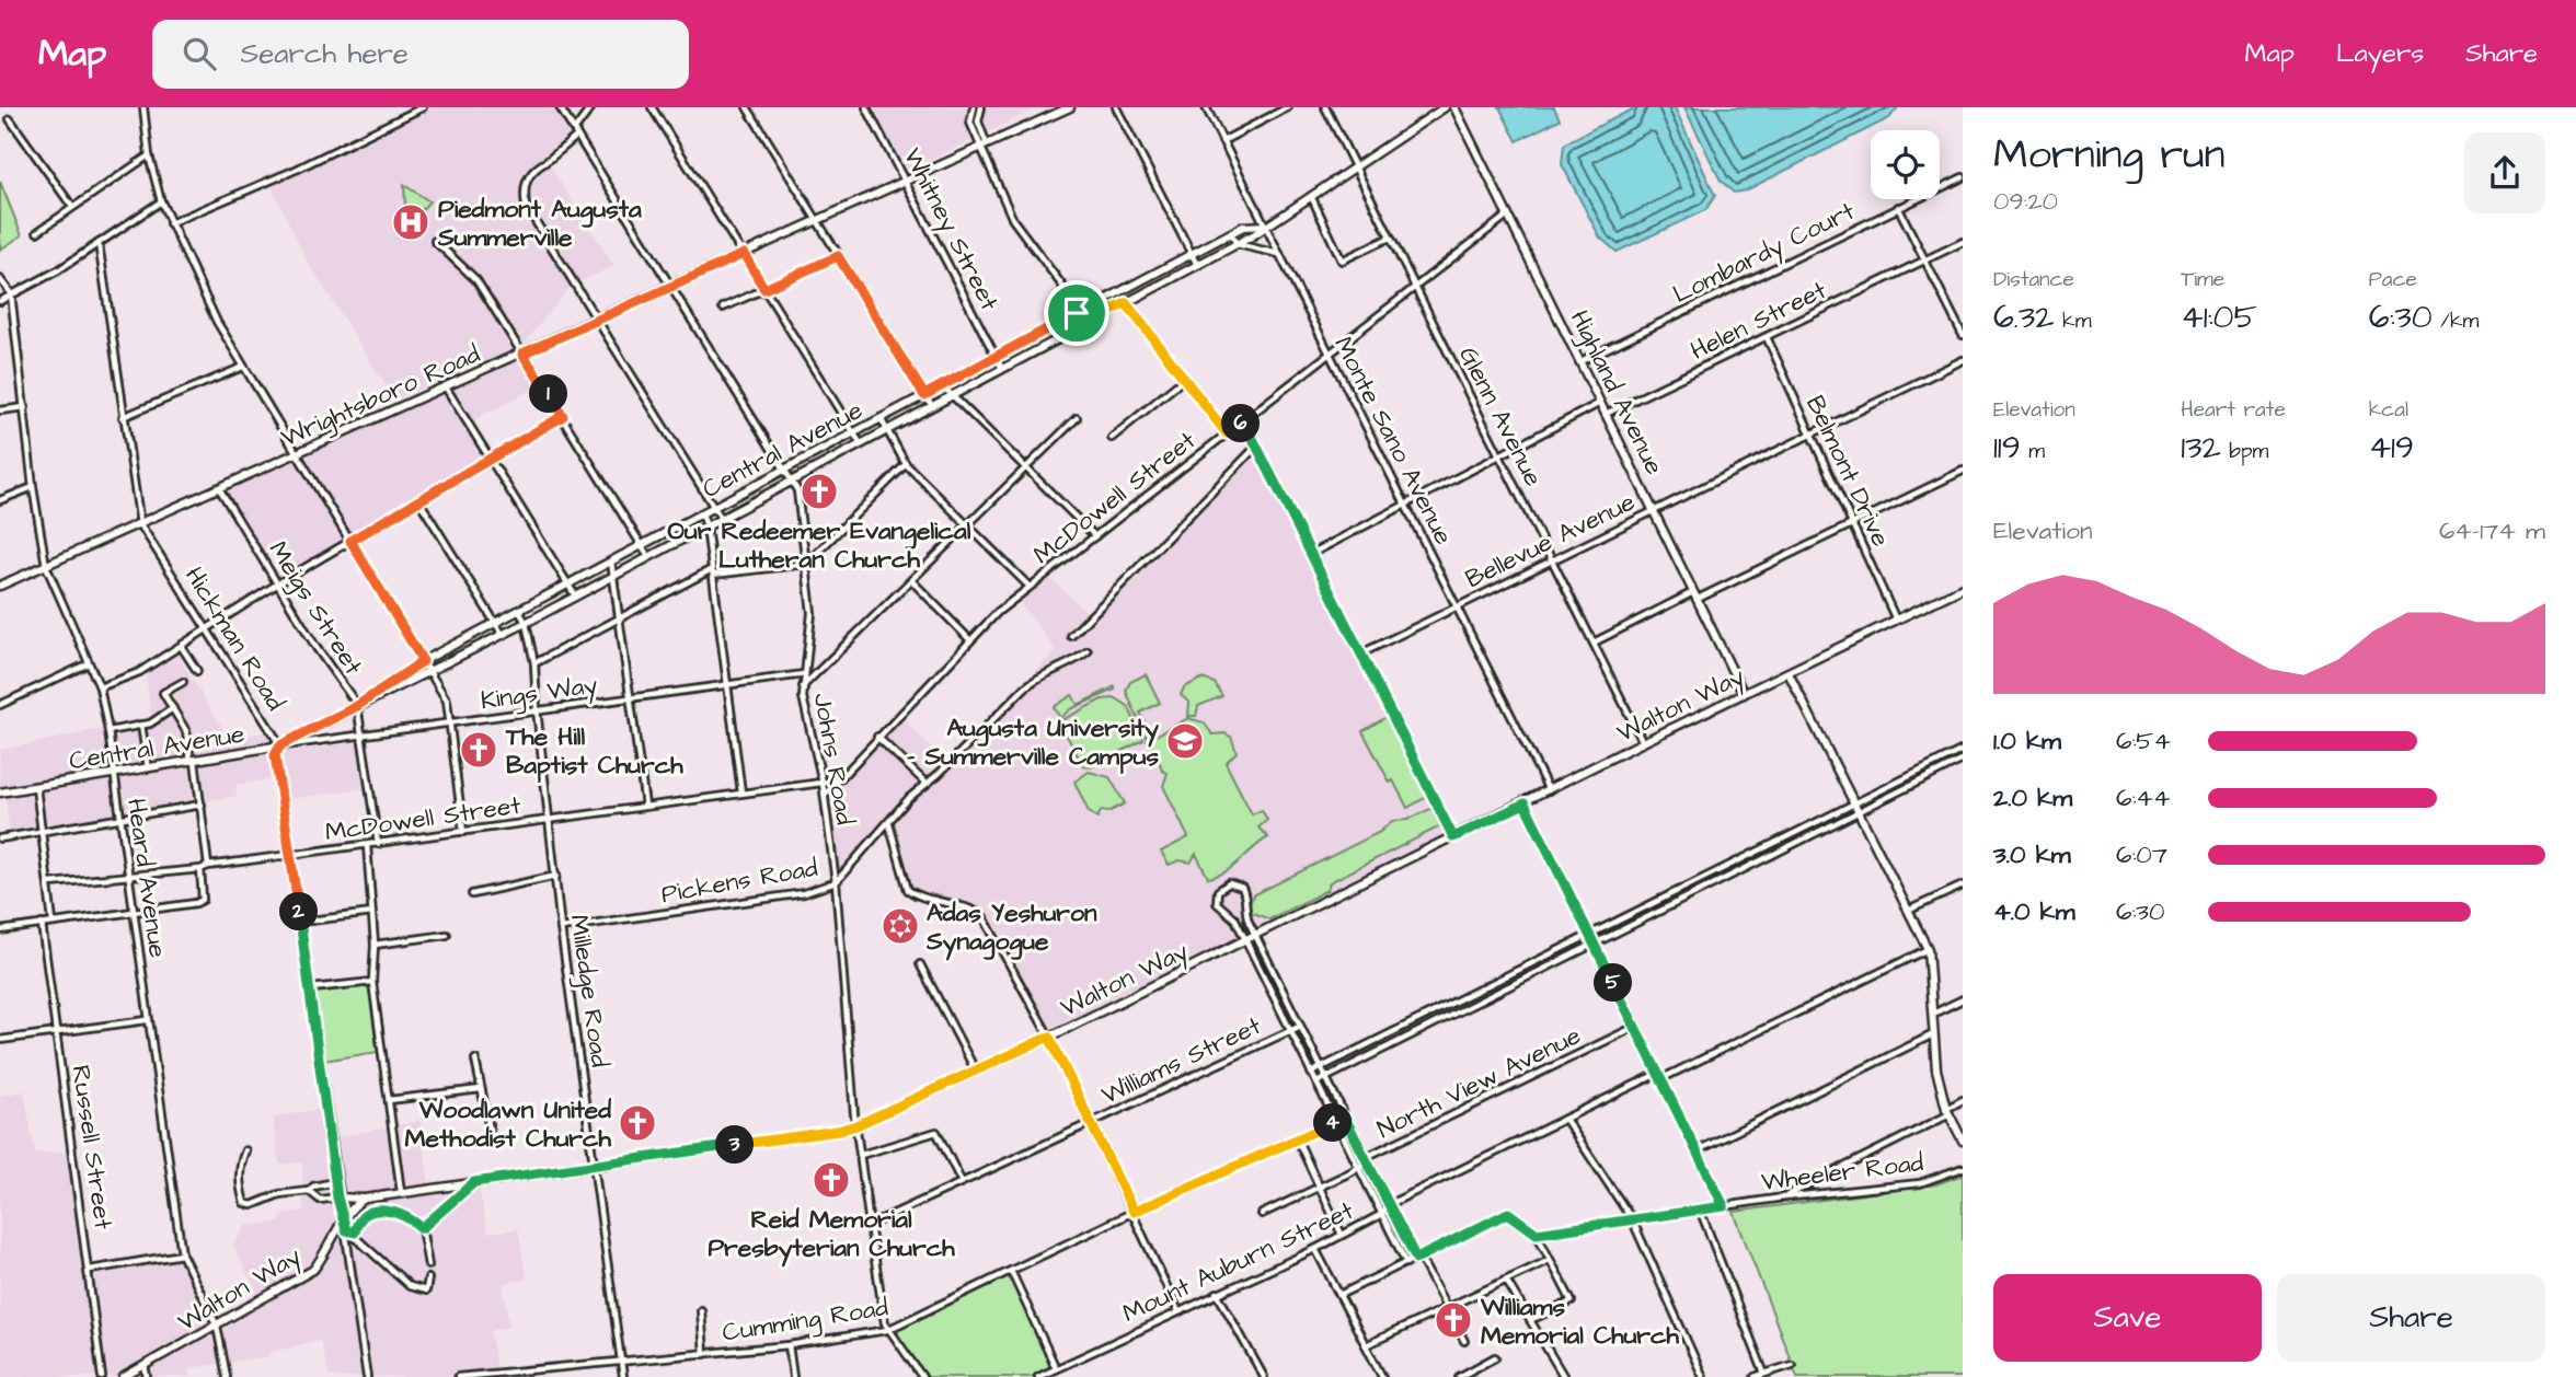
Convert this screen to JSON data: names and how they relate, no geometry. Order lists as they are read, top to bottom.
{
  "streets": {
    "main road": [
      "Highland Avenue",
      "Wrightsboro Road",
      "Central Avenue",
      "Walton Way"
    ],
    "street": [
      "Whitney Street",
      "Lombardy Court",
      "Helen Street",
      "Glenn Avenue",
      "Monte Sano Avenue",
      "Belmont Drive",
      "McDowell Street",
      "Bellevue Avenue",
      "Meigs Street",
      "Hickman Road",
      "Kings Way",
      "Johns Road",
      "Heard Avenue",
      "Pickens Road",
      "Milledge Road",
      "Williams Street",
      "North View Avenue",
      "Russell Street",
      "Wheeler Road",
      "Mount Auburn Street",
      "Cumming Road"
    ]
  },
  "crossings": [
    ["Whitney Street", "Wrightsboro Road"],
    ["Whitney Street", "Central Avenue"],
    ["Lombardy Court", "Highland Avenue"],
    ["Helen Street", "Highland Avenue"],
    ["Helen Street", "Belmont Drive"],
    ["Highland Avenue", "McDowell Street"],
    ["Highland Avenue", "Bellevue Avenue"],
    ["Highland Avenue", "Walton Way"],
    ["Wrightsboro Road", "Meigs Street"],
    ["Wrightsboro Road", "Hickman Road"],
    ["Wrightsboro Road", "Johns Road"],
    ["Wrightsboro Road", "Heard Avenue"],
    ["Glenn Avenue", "Central Avenue"],
    ["Glenn Avenue", "McDowell Street"],
    ["Glenn Avenue", "Bellevue Avenue"],
    ["Glenn Avenue", "Walton Way"],
    ["Monte Sano Avenue", "Central Avenue"],
    ["Monte Sano Avenue", "McDowell Street"],
    ["Monte Sano Avenue", "Bellevue Avenue"],
    ["Monte Sano Avenue", "Walton Way"],
    ["Central Avenue", "Meigs Street"],
    ["Central Avenue", "Hickman Road"],
    ["Central Avenue", "Kings Way"],
    ["Central Avenue", "Johns Road"],
    ["Central Avenue", "Heard Avenue"],
    ["Central Avenue", "Milledge Road"],
    ["Belmont Drive", "Bellevue Avenue"],
    ["Belmont Drive", "Walton Way"],
    ["McDowell Street", "Meigs Street"],
    ["McDowell Street", "Hickman Road"],
    ["McDowell Street", "Johns Road"],
    ["McDowell Street", "Heard Avenue"],
    ["McDowell Street", "Milledge Road"],
    ["Meigs Street", "Kings Way"],
    ["Hickman Road", "Kings Way"],
    ["Hickman Road", "Walton Way"],
    ["Kings Way", "Johns Road"],
    ["Kings Way", "Milledge Road"],
    ["Walton Way", "Johns Road"],
    ["Walton Way", "Heard Avenue"],
    ["Walton Way", "Milledge Road"],
    ["Johns Road", "Pickens Road"],
    ["Johns Road", "Williams Street"],
    ["Johns Road", "Cumming Road"],
    ["Pickens Road", "Milledge Road"],
    ["Milledge Road", "Cumming Road"]
  ],
  "places": {
    "hospital": ["Piedmont Augusta Summerville"],
    "church": [
      "Our Redeemer Evangelical Lutheran Church",
      "The Hill Baptist Church",
      "Woodlawn United Methodist Church",
      "Reid Memorial Presbyterian Church",
      "Williams Memorial Church"
    ],
    "school or university": ["Augusta University - Summerville Campus"],
    "synagogue": ["Adas Yeshuron Synagogue"]
  },
  "page": {
    "header": "Map",
    "search": "Search here",
    "nav": ["Map", "Layers", "Share"],
    "heading": ["Morning run", "09:20"],
    "stats": [
      ["Distance", "6.32 km"],
      ["Time", "41:05"],
      ["Pace", "6:30 /km"],
      ["Elevation", "119 m"],
      ["Heart rate", "132 bpm"],
      ["kcal", "419"]
    ],
    "pins": [
      "1",
      "6",
      "2",
      "5",
      "4",
      "3"
    ],
    "chart": ["Elevation", "64–174 m"],
    "list": [
      {
        "name": "1.0 km",
        "note": "6:54"
      },
      {
        "name": "2.0 km",
        "note": "6:44"
      },
      {
        "name": "3.0 km",
        "note": "6:07"
      },
      {
        "name": "4.0 km",
        "note": "6:30"
      }
    ],
    "buttons": ["Save", "Share"]
  }
}
